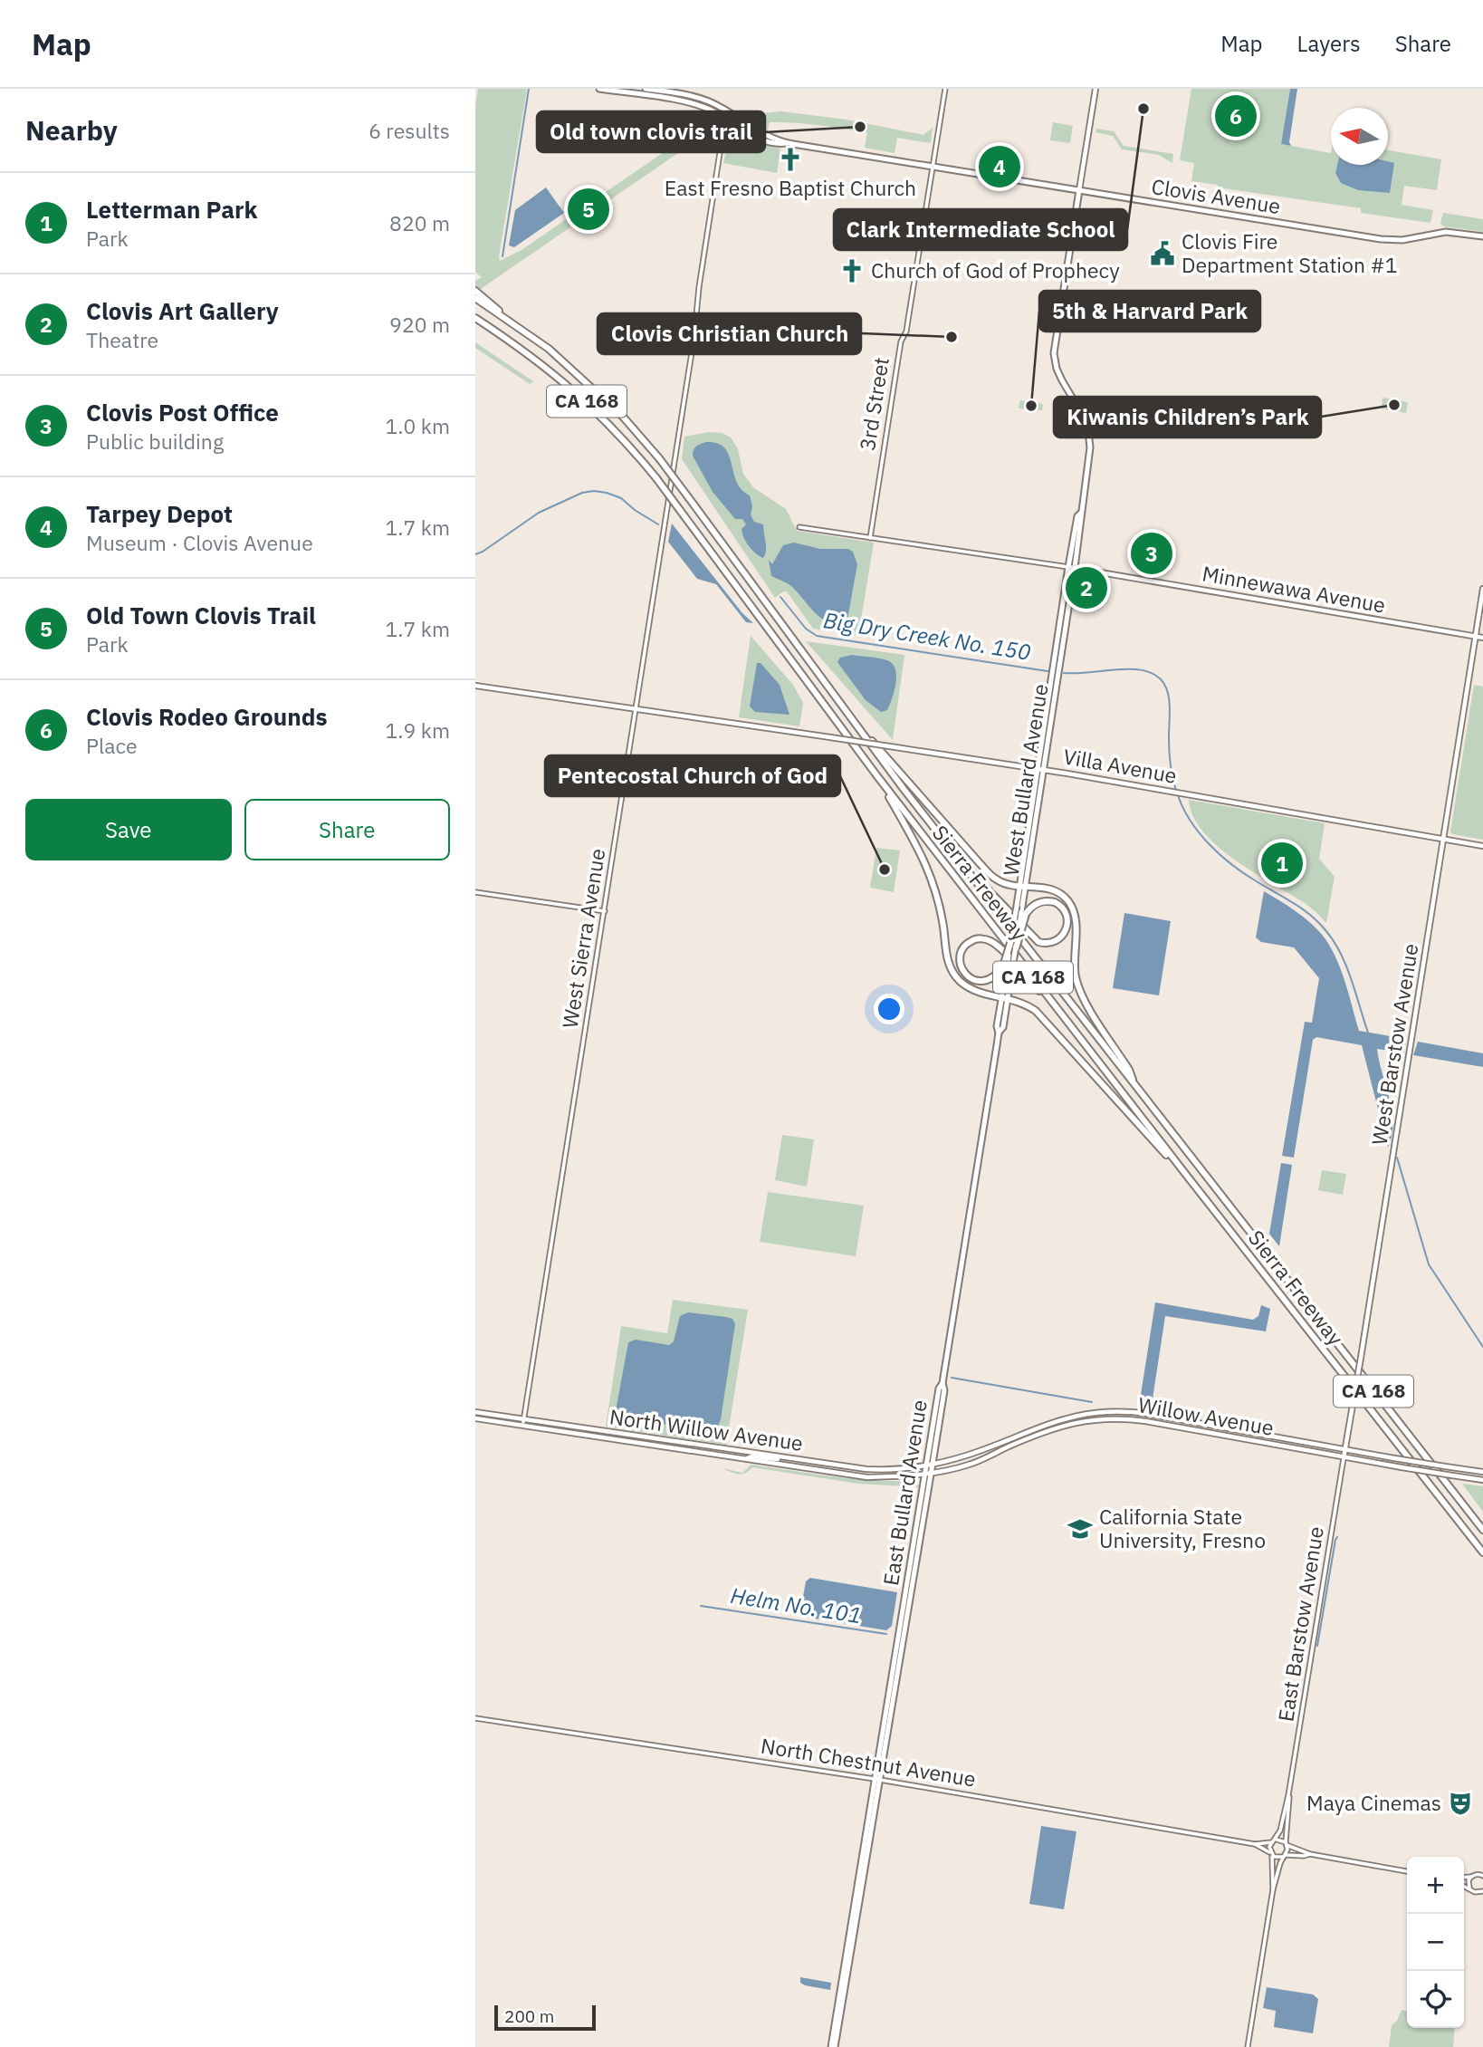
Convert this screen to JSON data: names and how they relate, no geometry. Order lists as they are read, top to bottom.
{
  "streets": {
    "highway": ["CA 168", "Sierra Freeway"],
    "main road": [
      "Clovis Avenue",
      "Minnewawa Avenue",
      "Villa Avenue",
      "West Bullard Avenue",
      "West Barstow Avenue",
      "Willow Avenue",
      "North Willow Avenue",
      "East Bullard Avenue"
    ],
    "street": [
      "3rd Street",
      "West Sierra Avenue",
      "East Barstow Avenue",
      "North Chestnut Avenue"
    ]
  },
  "crossings": [
    ["Clovis Avenue", "3rd Street"],
    ["Clovis Avenue", "West Sierra Avenue"],
    ["3rd Street", "Minnewawa Avenue"],
    ["Minnewawa Avenue", "West Bullard Avenue"],
    ["Minnewawa Avenue", "West Barstow Avenue"],
    ["Villa Avenue", "West Bullard Avenue"],
    ["Villa Avenue", "West Sierra Avenue"],
    ["Villa Avenue", "West Barstow Avenue"],
    ["West Sierra Avenue", "North Willow Avenue"],
    ["West Barstow Avenue", "Willow Avenue"],
    ["West Barstow Avenue", "East Barstow Avenue"],
    ["Willow Avenue", "North Willow Avenue"],
    ["Willow Avenue", "East Bullard Avenue"],
    ["Willow Avenue", "East Barstow Avenue"],
    ["North Willow Avenue", "East Bullard Avenue"],
    ["East Bullard Avenue", "North Chestnut Avenue"],
    ["East Barstow Avenue", "North Chestnut Avenue"]
  ],
  "water": ["Big Dry Creek No. 150", "Helm No. 101"],
  "places": {
    "other": [
      "Clark Intermediate School",
      "Old town clovis trail",
      "Clovis Christian Church",
      "Kiwanis Children’s Park",
      "5th & Harvard Park",
      "Pentecostal Church of God"
    ],
    "church": ["East Fresno Baptist Church", "Church of God of Prophecy"],
    "public building": ["Clovis Fire Department Station #1"],
    "school or university": ["California State University, Fresno"],
    "theatre": ["Maya Cinemas"]
  },
  "scale_bar": "200 m",
  "north": "left",
  "page": {
    "header": "Map",
    "nav": ["Map", "Layers", "Share"],
    "heading": ["Nearby", "6 results"],
    "pins": [
      "6",
      "4",
      "5",
      "3",
      "2",
      "1"
    ],
    "list": [
      {
        "mark": "1",
        "name": "Letterman Park",
        "note": "Park",
        "value": "820 m"
      },
      {
        "mark": "2",
        "name": "Clovis Art Gallery",
        "note": "Theatre",
        "value": "920 m"
      },
      {
        "mark": "3",
        "name": "Clovis Post Office",
        "note": "Public building",
        "value": "1.0 km"
      },
      {
        "mark": "4",
        "name": "Tarpey Depot",
        "note": "Museum · Clovis Avenue",
        "value": "1.7 km"
      },
      {
        "mark": "5",
        "name": "Old Town Clovis Trail",
        "note": "Park",
        "value": "1.7 km"
      },
      {
        "mark": "6",
        "name": "Clovis Rodeo Grounds",
        "note": "Place",
        "value": "1.9 km"
      }
    ],
    "buttons": ["Save", "Share"],
    "map_buttons": ["+", "−"],
    "scale": "200 m"
  }
}
